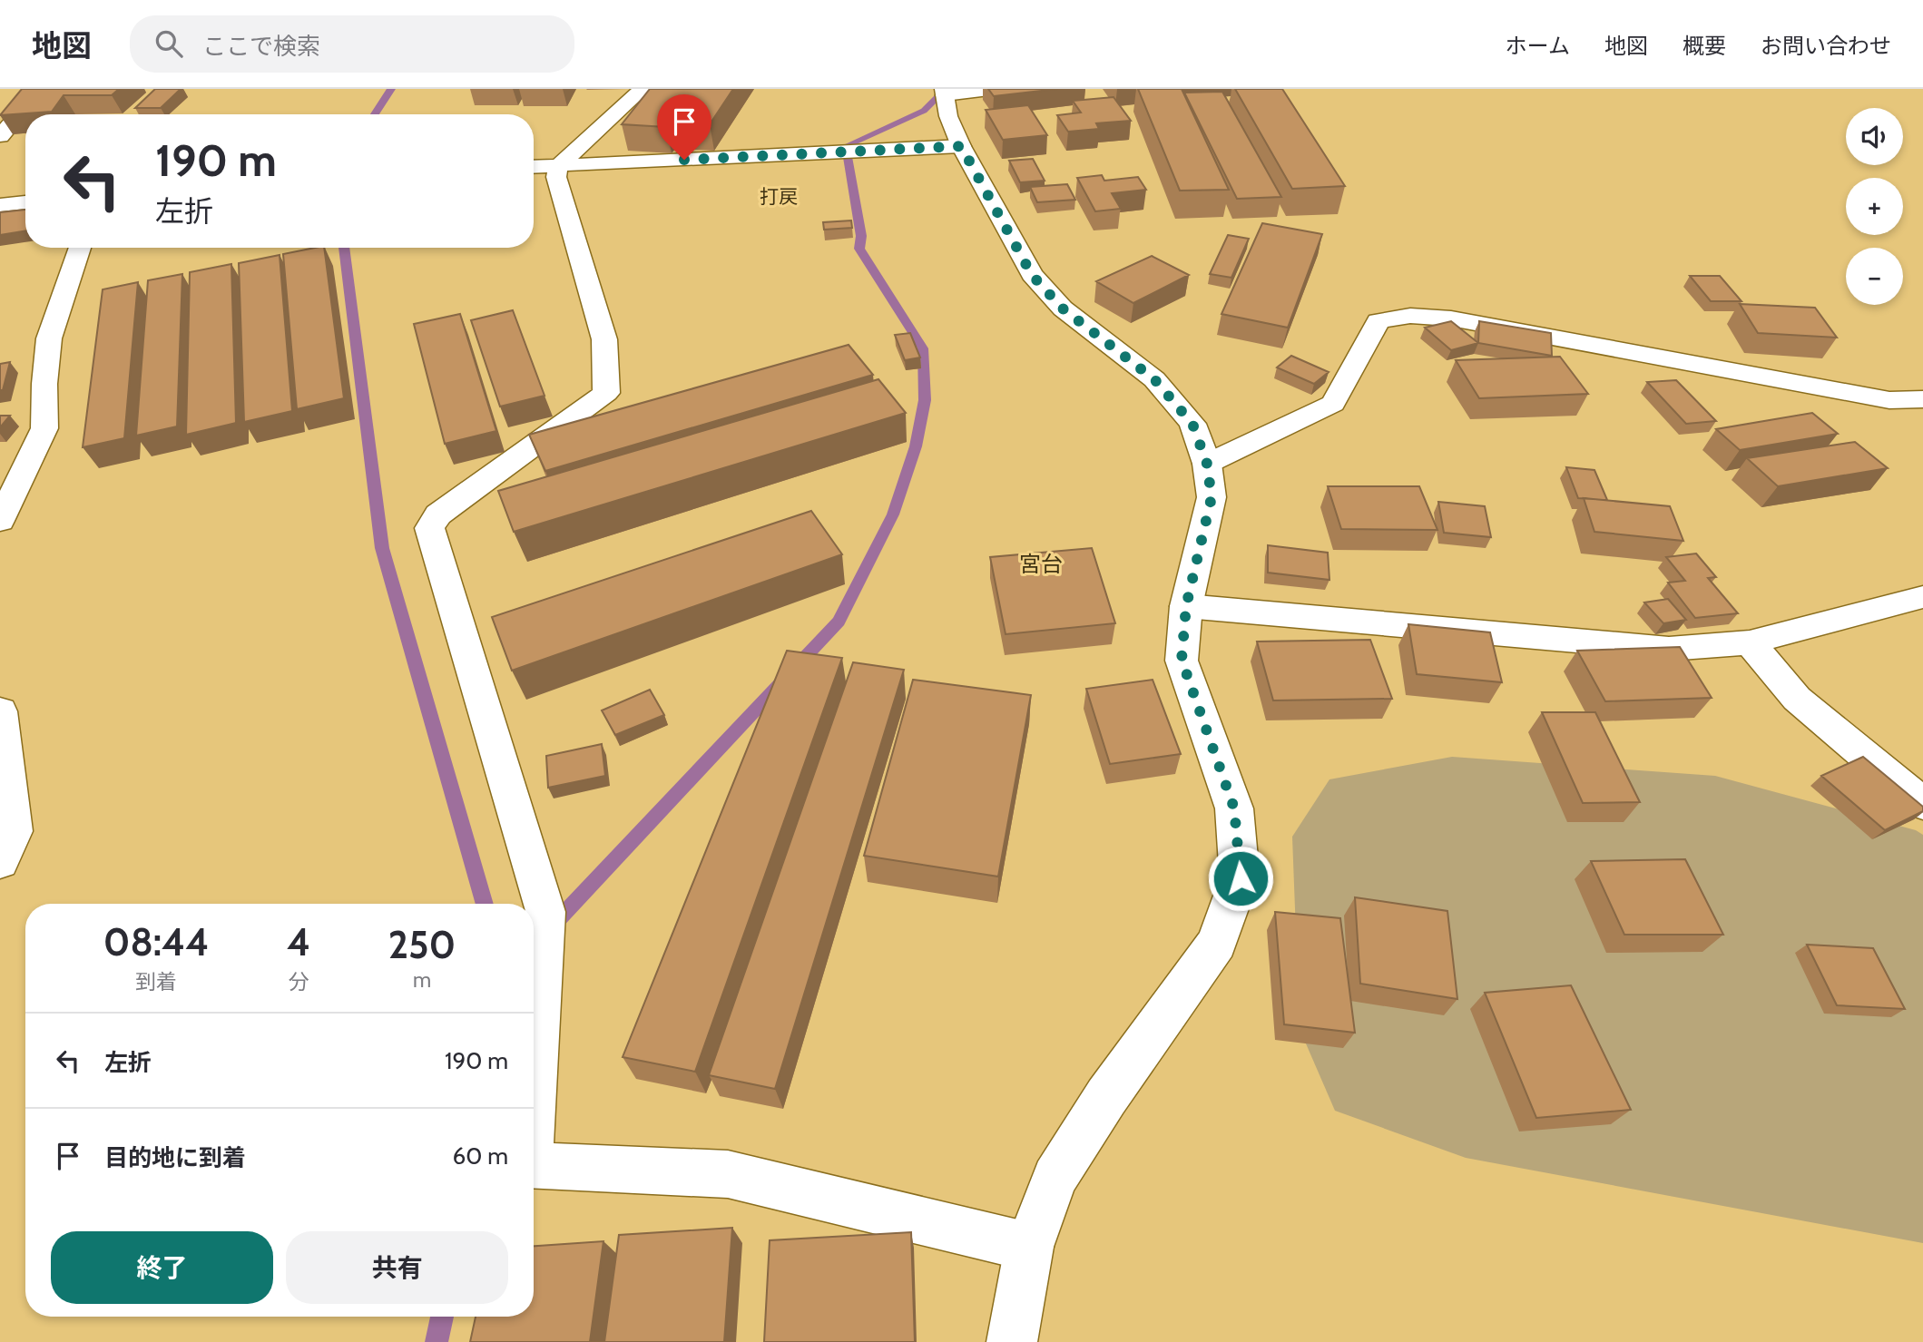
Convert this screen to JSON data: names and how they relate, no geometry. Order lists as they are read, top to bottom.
{
  "districts": ["打戻", "宮台"],
  "page": {
    "header": "地図",
    "search": "ここで検索",
    "nav": [
      "ホーム",
      "地図",
      "概要",
      "お問い合わせ"
    ],
    "map_buttons": ["+", "−"],
    "turn": ["190 m", "左折"],
    "eta": [
      "08:44",
      "到着",
      "4",
      "分",
      "250",
      "m"
    ],
    "list": [
      {
        "name": "左折",
        "value": "190 m"
      },
      {
        "name": "目的地に到着",
        "value": "60 m"
      }
    ],
    "buttons": ["終了", "共有"]
  }
}
